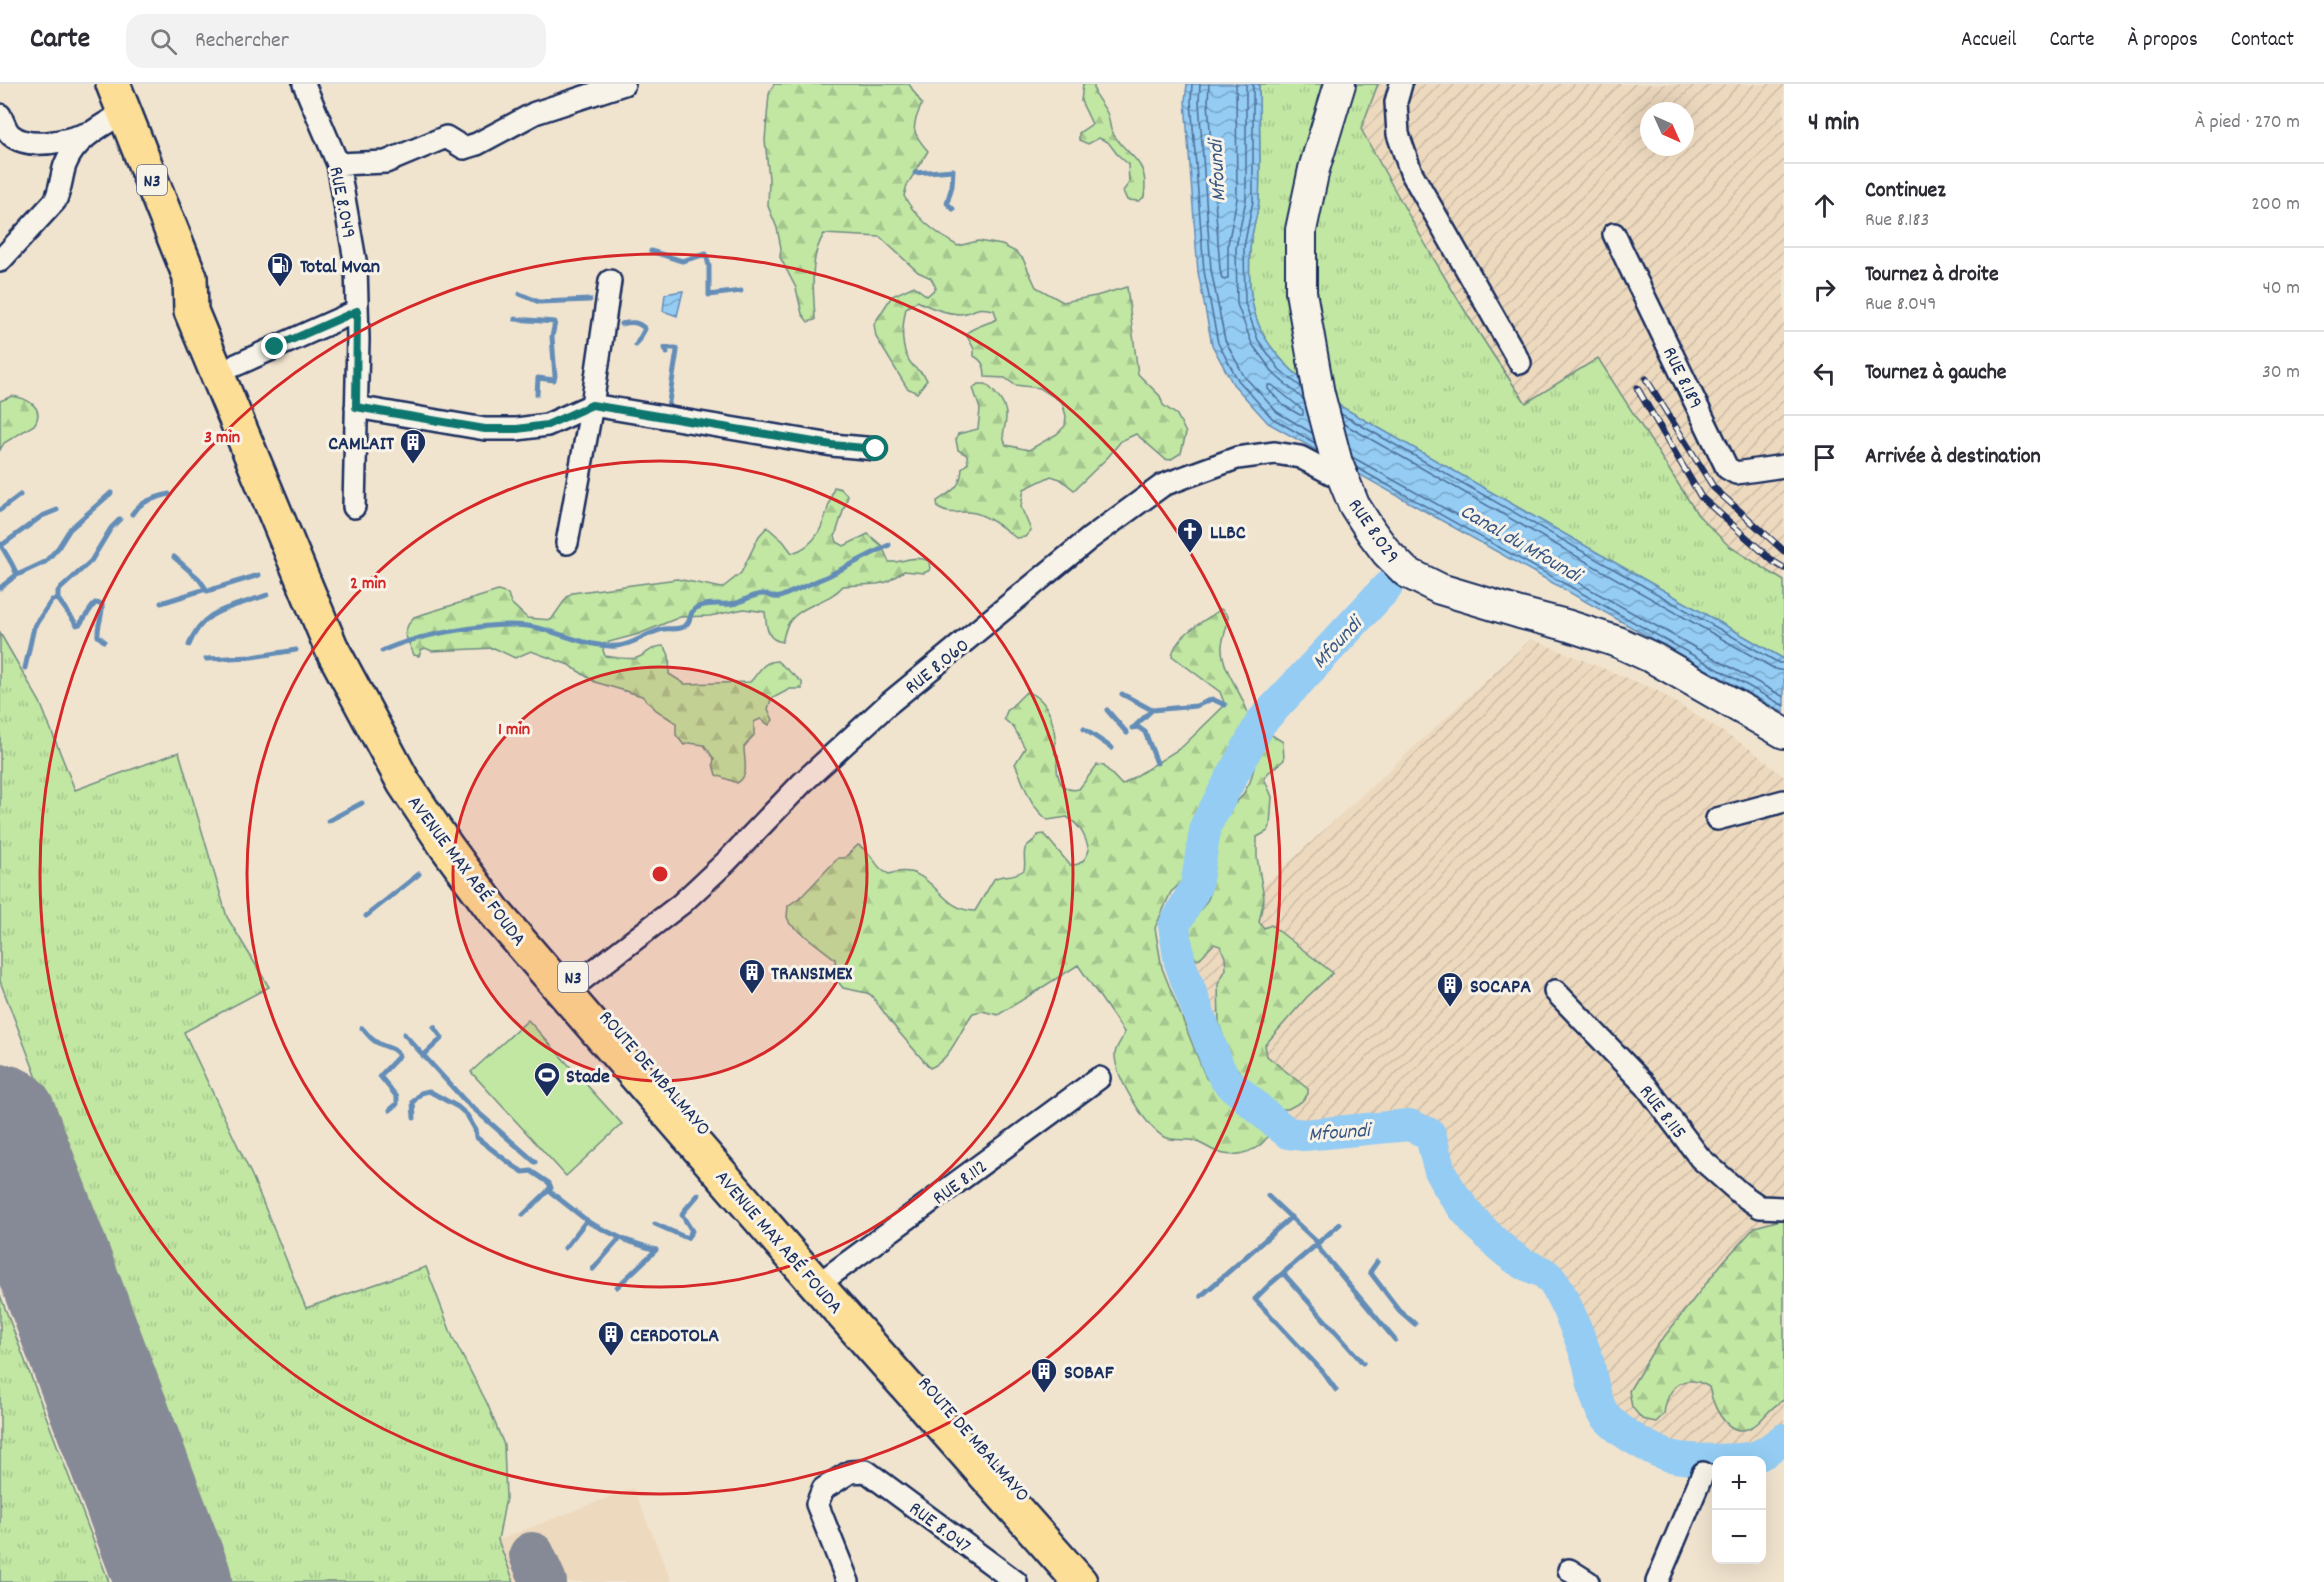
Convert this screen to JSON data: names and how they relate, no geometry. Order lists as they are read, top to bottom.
{
  "streets": {
    "highway": ["N3", "AVENUE MAX ABÉ FOUDA", "ROUTE DE MBALMAYO"],
    "main road": ["RUE 8.029"],
    "street": [
      "RUE 8.049",
      "RUE 8.189",
      "RUE 8.060",
      "RUE 8.115",
      "RUE 8.112",
      "RUE 8.047"
    ]
  },
  "crossings": [
    ["RUE 8.029", "RUE 8.060"],
    ["RUE 8.060", "ROUTE DE MBALMAYO"],
    ["AVENUE MAX ABÉ FOUDA", "ROUTE DE MBALMAYO"],
    ["AVENUE MAX ABÉ FOUDA", "RUE 8.112"],
    ["ROUTE DE MBALMAYO", "RUE 8.112"]
  ],
  "water": ["Mfoundi", "Canal du Mfoundi"],
  "places": {
    "fuel station": ["Total Mvan"],
    "building": [
      "CAMLAIT",
      "TRANSIMEX",
      "SOCAPA",
      "CERDOTOLA",
      "SOBAF"
    ],
    "church": ["LLBC"],
    "sports": ["Stade"]
  },
  "north": "bottom right",
  "page": {
    "header": "Carte",
    "search": "Rechercher",
    "nav": [
      "Accueil",
      "Carte",
      "À propos",
      "Contact"
    ],
    "heading": ["4 min", "À pied · 270 m"],
    "list": [
      ["Continuez", "Rue 8.183", "200 m"],
      ["Tournez à droite", "Rue 8.049", "40 m"],
      ["Tournez à gauche", "30 m"],
      "Arrivée à destination"
    ],
    "map_buttons": ["+", "−"]
  },
  "rings": ["3 min", "2 min", "1 min"]
}
